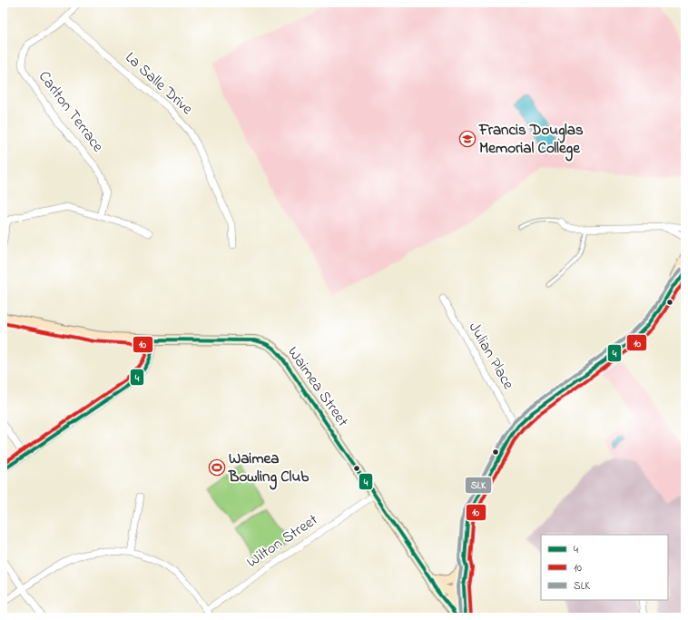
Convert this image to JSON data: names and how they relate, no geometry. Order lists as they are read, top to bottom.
{
  "streets": {
    "main road": ["Waimea Street"],
    "street": [
      "La Salle Drive",
      "Carlton Terrace",
      "Julian Place",
      "Wilton Street"
    ]
  },
  "crossings": [
    ["La Salle Drive", "Carlton Terrace"],
    ["Waimea Street", "Wilton Street"]
  ],
  "places": {
    "school or university": ["Francis Douglas Memorial College"],
    "sports": ["Waimea Bowling Club"]
  },
  "lines": ["transit line SLK", "transit line 4", "transit line 10"],
  "legend": ["4", "10", "SLK"]
}
